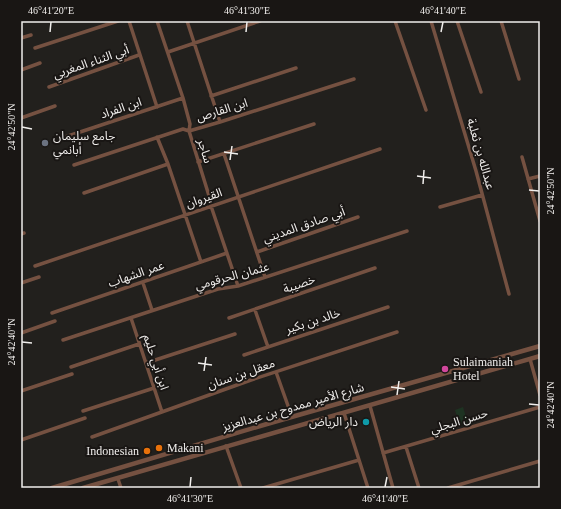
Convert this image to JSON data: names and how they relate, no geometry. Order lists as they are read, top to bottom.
{
  "streets": {
    "street": [
      "أبي الثناء المغربي",
      "ابن الفراد",
      "ابن القارص",
      "ساجر",
      "عبدالله بن ثعلبة",
      "القيروان",
      "أبي صادق المديني",
      "عمر الشهاب",
      "عثمان الحرقومي",
      "خصيبة",
      "خالد بن بكير",
      "ابن أبي حليم",
      "معقل بن سنان",
      "شارع الأمير ممدوح بن عبدالعزيز",
      "حسن البجلي"
    ]
  },
  "crossings": [
    ["ابن الفراد", "ساجر"],
    ["ابن القارص", "ساجر"],
    ["ساجر", "القيروان"],
    ["ساجر", "عمر الشهاب"],
    ["ساجر", "عثمان الحرقومي"],
    ["عثمان الحرقومي", "ابن أبي حليم"],
    ["ابن أبي حليم", "معقل بن سنان"]
  ],
  "places": [
    "جامع سليمان أبانمي",
    "Sulaimaniah Hotel",
    "دار الرياض",
    "Makani",
    "Indonesian"
  ],
  "coordinates": [
    "46°41'20\"E",
    "46°41'30\"E",
    "46°41'40\"E",
    "24°42'50\"N",
    "24°42'40\"N"
  ]
}
